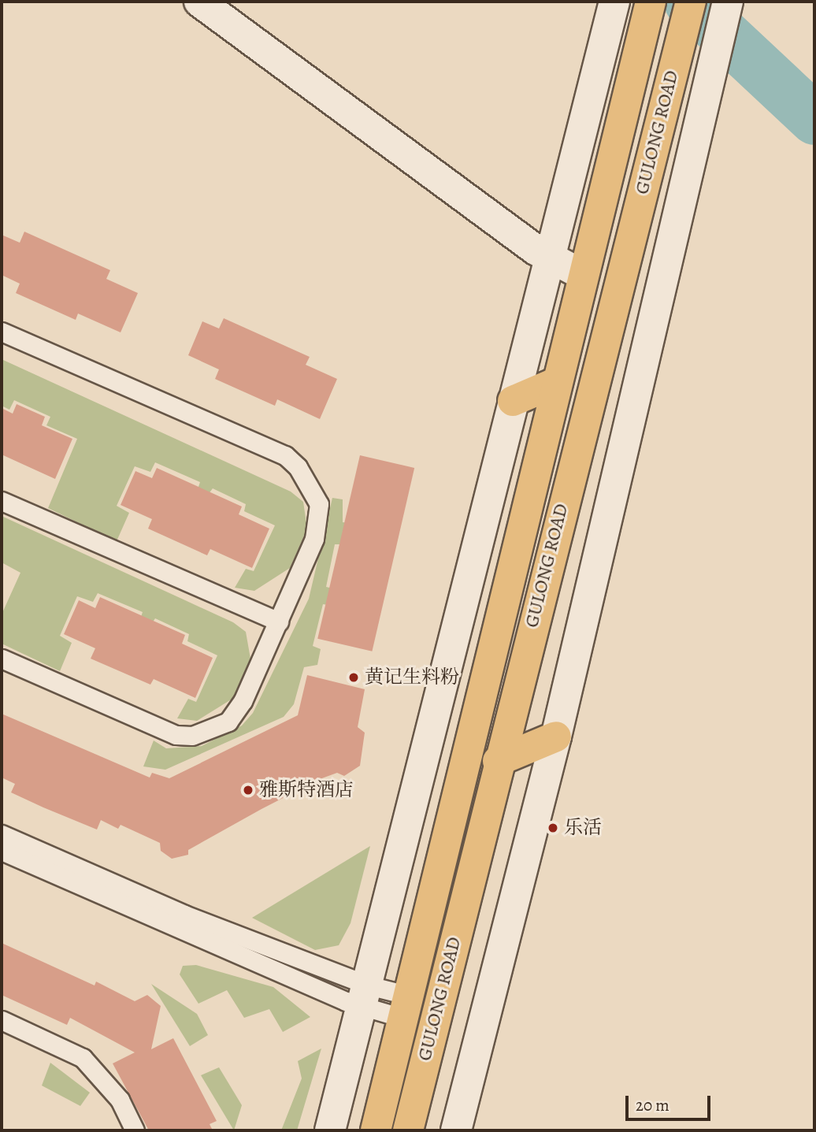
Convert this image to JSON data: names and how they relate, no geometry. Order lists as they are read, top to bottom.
{
  "streets": {
    "main road": ["GULONG ROAD"]
  },
  "places": ["黄记生料粉", "雅斯特酒店", "乐活"],
  "scale_bar": "20 m"
}
